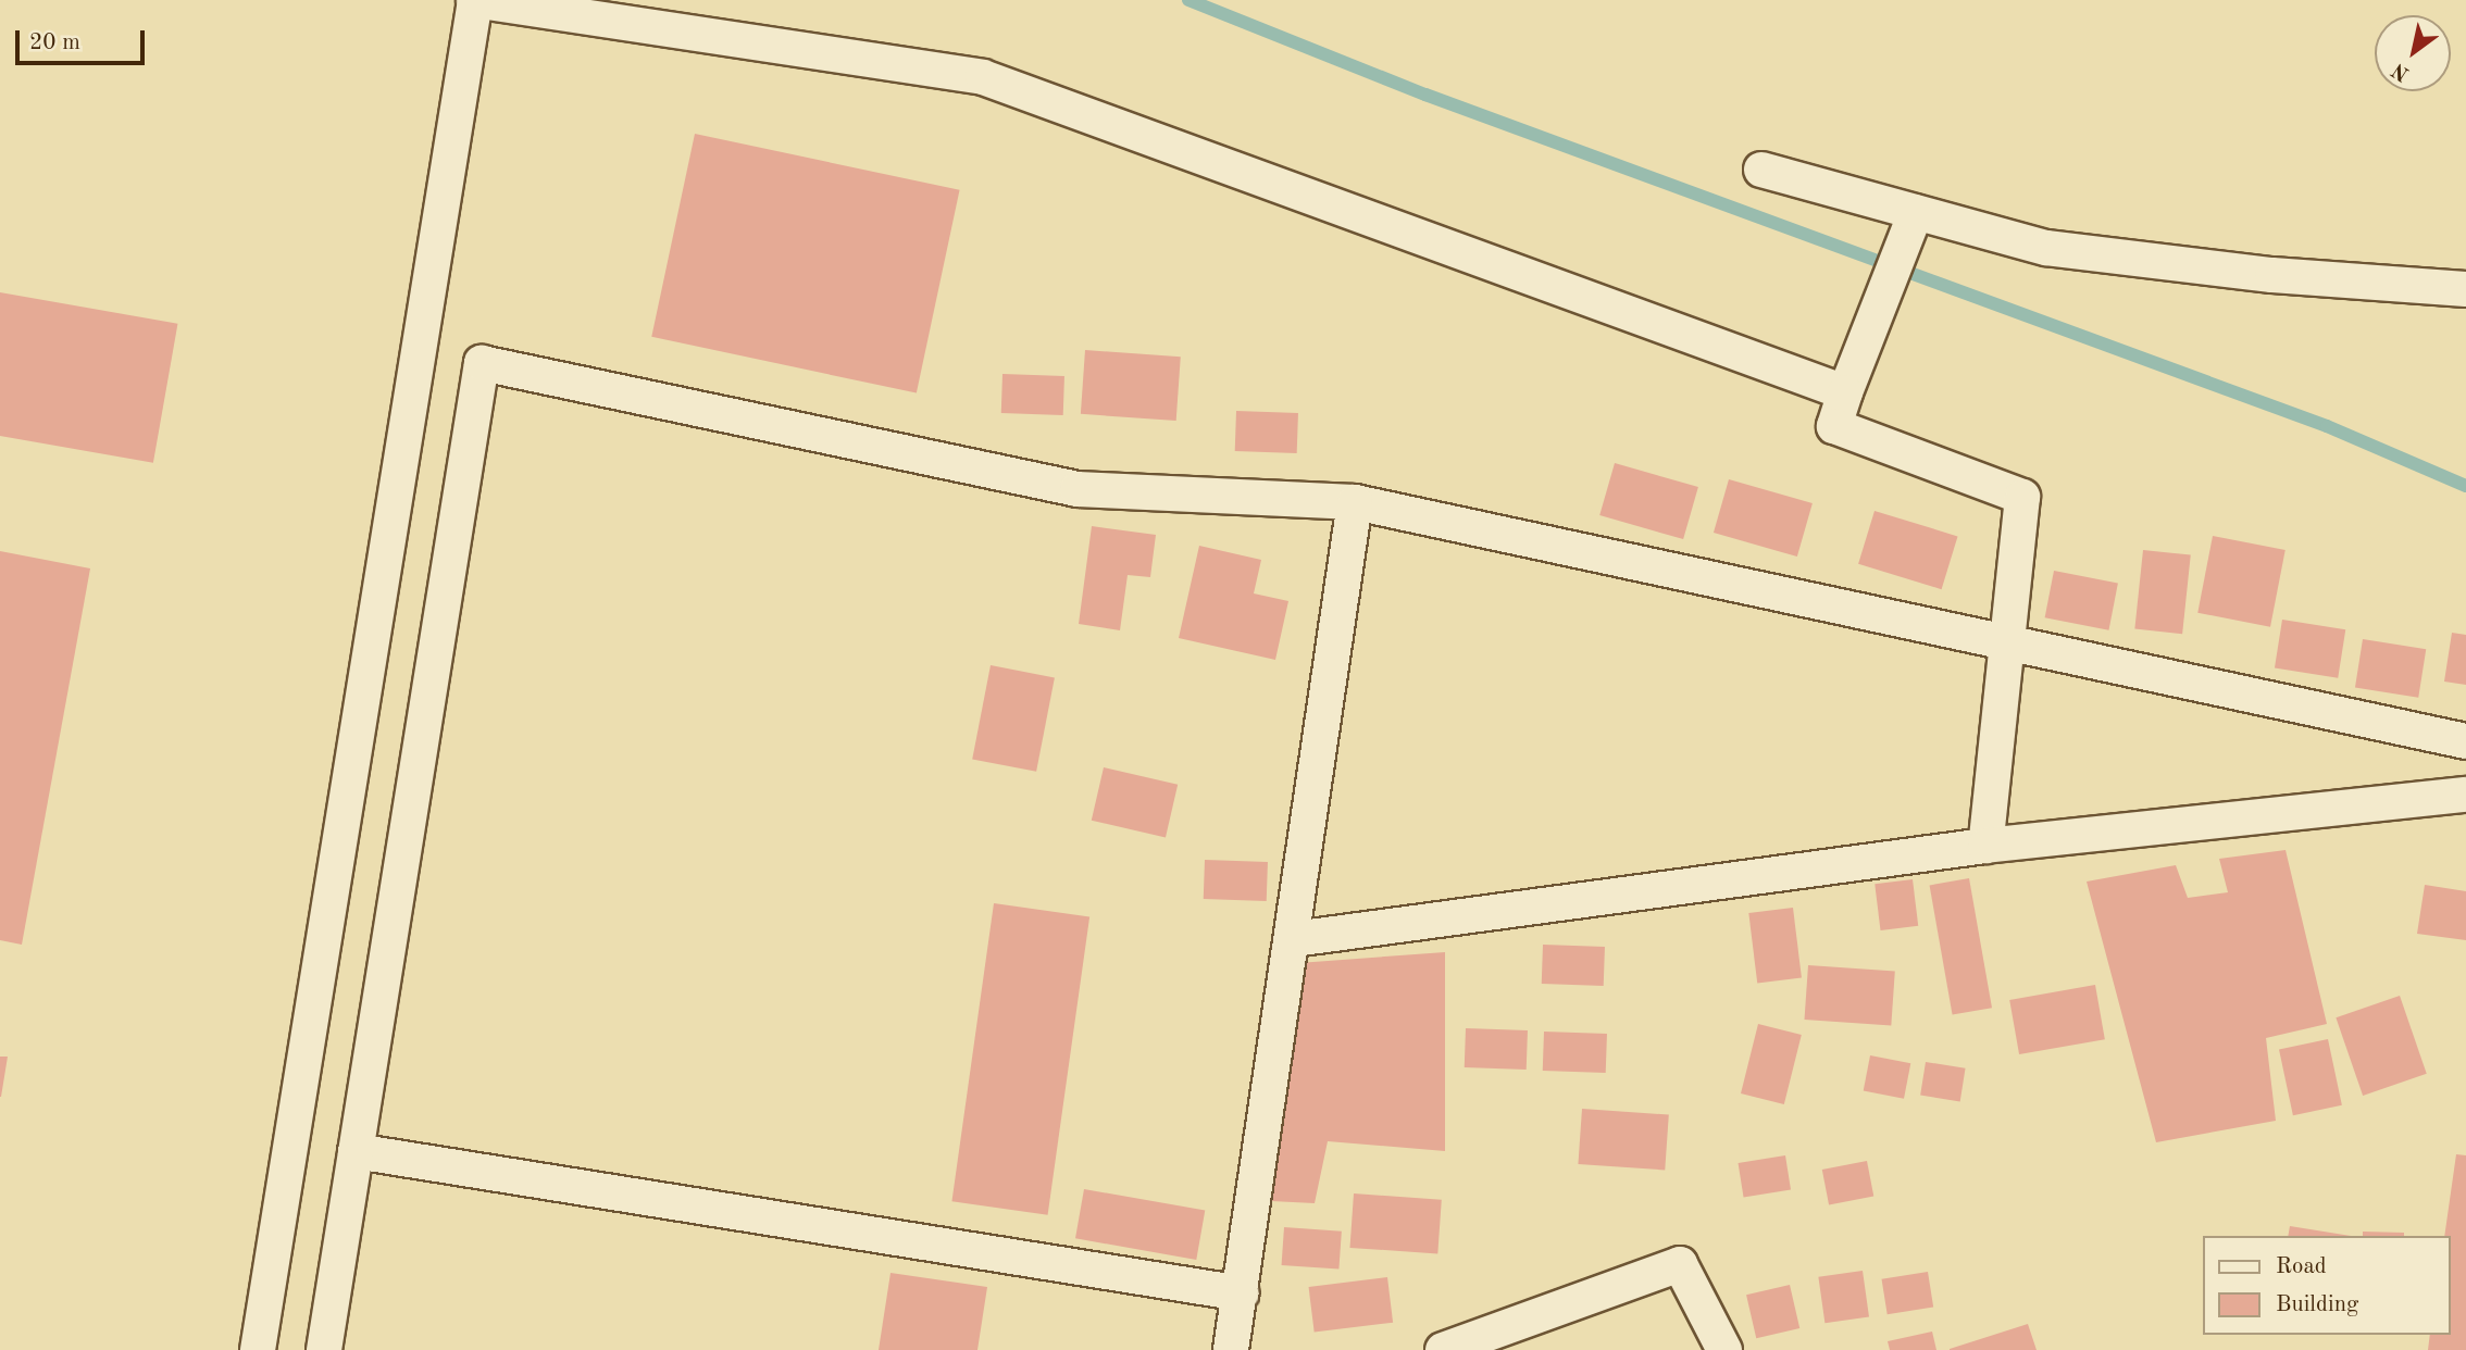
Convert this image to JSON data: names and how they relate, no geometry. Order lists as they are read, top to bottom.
{
  "legend": ["Road", "Building"],
  "scale_bar": "20 m",
  "north": "bottom left"
}
